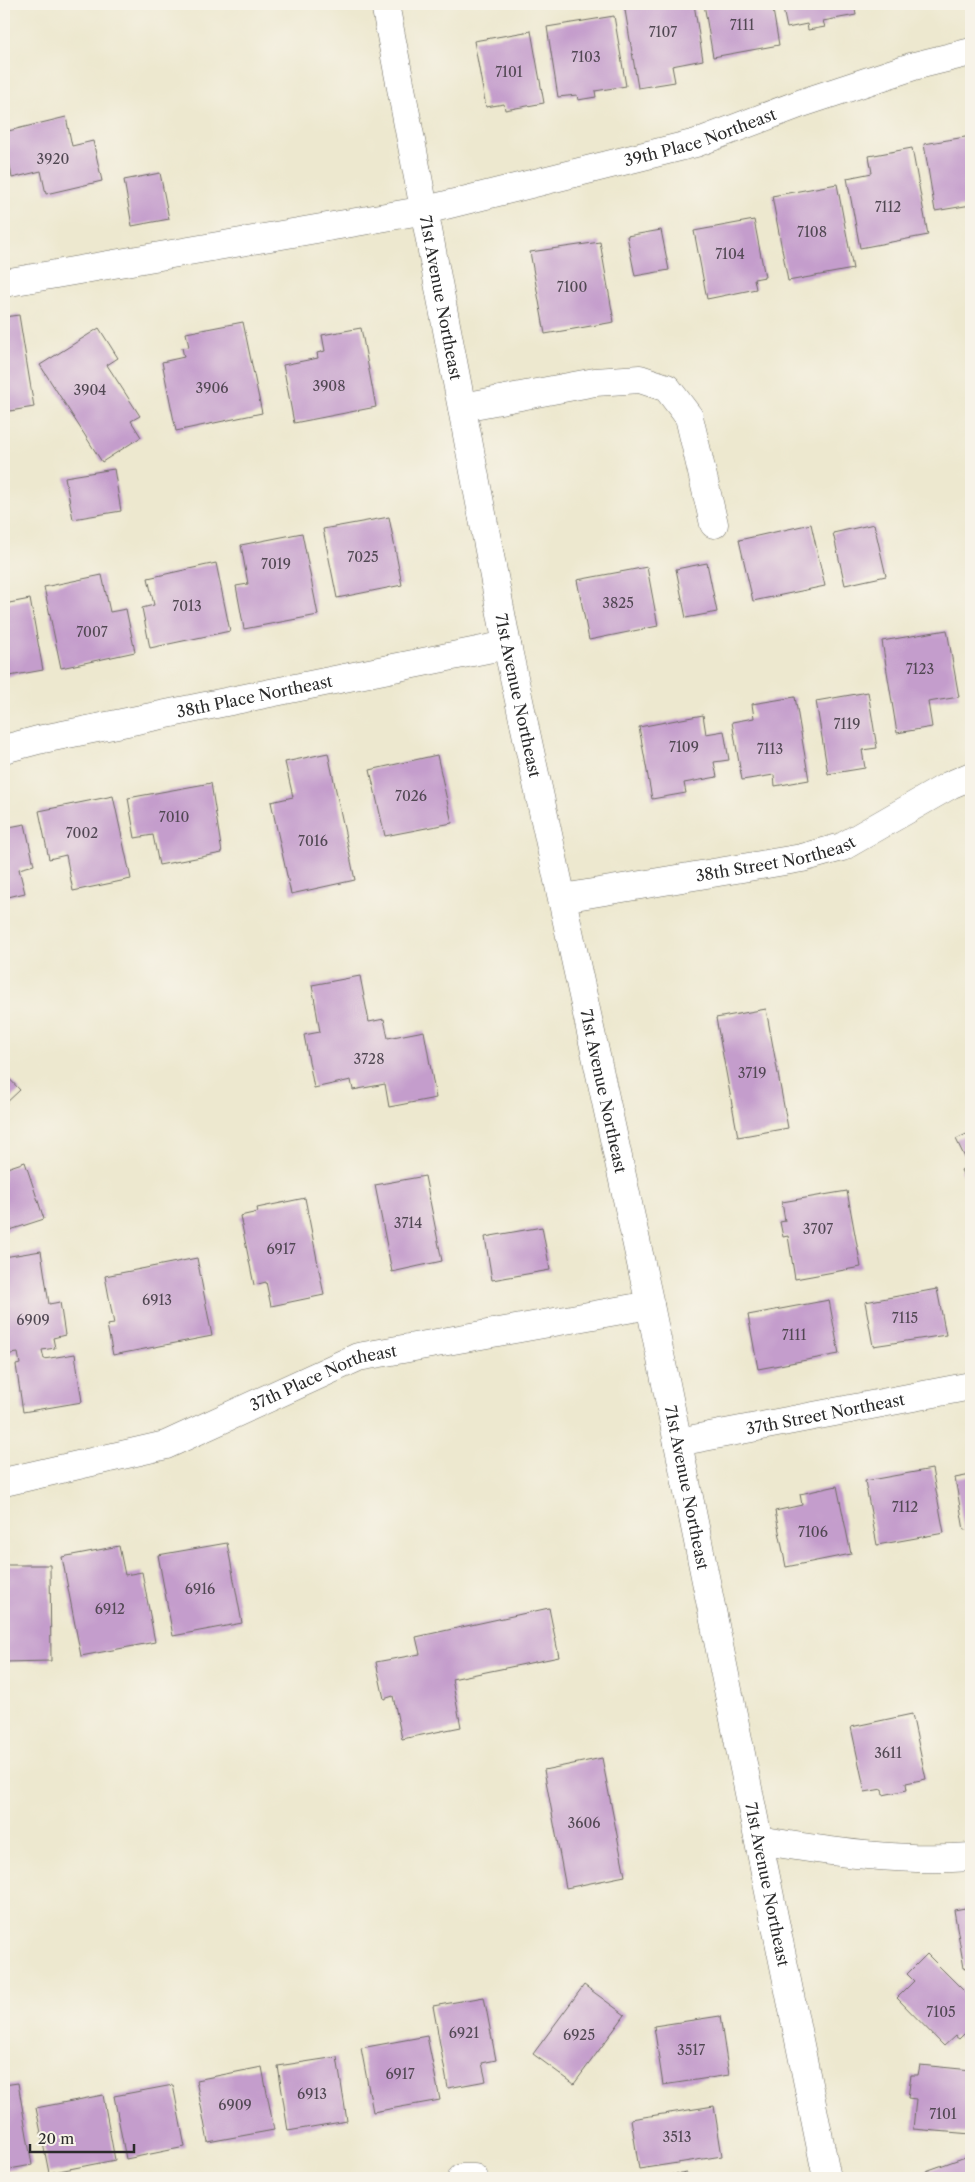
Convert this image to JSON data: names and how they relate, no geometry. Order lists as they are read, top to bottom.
{
  "streets": {
    "street": [
      "39th Place Northeast",
      "71st Avenue Northeast",
      "38th Place Northeast",
      "38th Street Northeast",
      "37th Place Northeast",
      "37th Street Northeast"
    ]
  },
  "crossings": [
    ["39th Place Northeast", "71st Avenue Northeast"],
    ["71st Avenue Northeast", "38th Place Northeast"],
    ["71st Avenue Northeast", "38th Street Northeast"],
    ["71st Avenue Northeast", "37th Place Northeast"],
    ["71st Avenue Northeast", "37th Street Northeast"]
  ],
  "house_numbers": [
    "7111",
    "7107",
    "7103",
    "7101",
    "3920",
    "7112",
    "7108",
    "7104",
    "7100",
    "3908",
    "3906",
    "3904",
    "7025",
    "7019",
    "3825",
    "7013",
    "7007",
    "7123",
    "7119",
    "7109",
    "7113",
    "7026",
    "7010",
    "7002",
    "7016",
    "3728",
    "3719",
    "3714",
    "3707",
    "6917",
    "6913",
    "7115",
    "6909",
    "7111",
    "7112",
    "7106",
    "6916",
    "6912",
    "3611",
    "3606",
    "7105",
    "6921",
    "6925",
    "3517",
    "6917",
    "6913",
    "6909",
    "7101",
    "3513"
  ],
  "scale_bar": "20 m"
}
